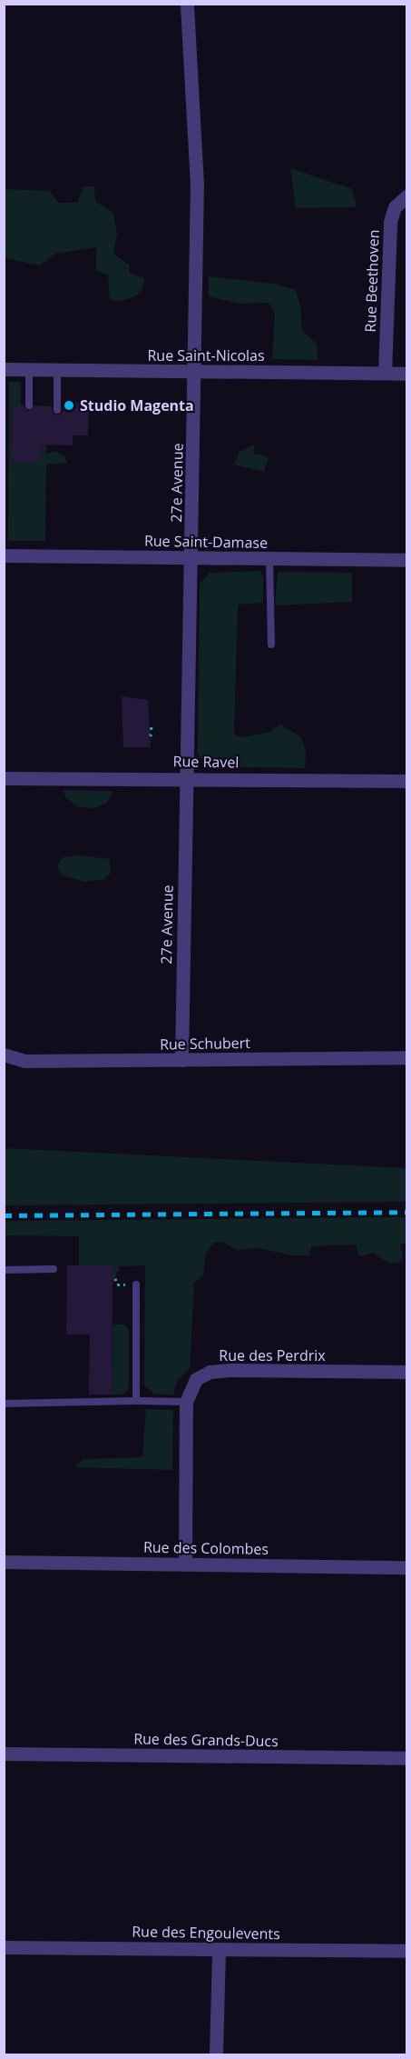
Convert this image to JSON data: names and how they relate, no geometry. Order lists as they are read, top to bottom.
{
  "streets": {
    "street": [
      "Rue Beethoven",
      "Rue Saint-Nicolas",
      "27e Avenue",
      "Rue Saint-Damase",
      "Rue Ravel",
      "Rue Schubert",
      "Rue des Perdrix",
      "Rue des Colombes",
      "Rue des Grands-Ducs",
      "Rue des Engoulevents"
    ]
  },
  "crossings": [
    ["Rue Beethoven", "Rue Saint-Nicolas"],
    ["Rue Saint-Nicolas", "27e Avenue"],
    ["27e Avenue", "Rue Saint-Damase"],
    ["27e Avenue", "Rue Ravel"],
    ["27e Avenue", "Rue Schubert"],
    ["Rue des Perdrix", "Rue des Colombes"]
  ],
  "places": ["Studio Magenta"]
}
